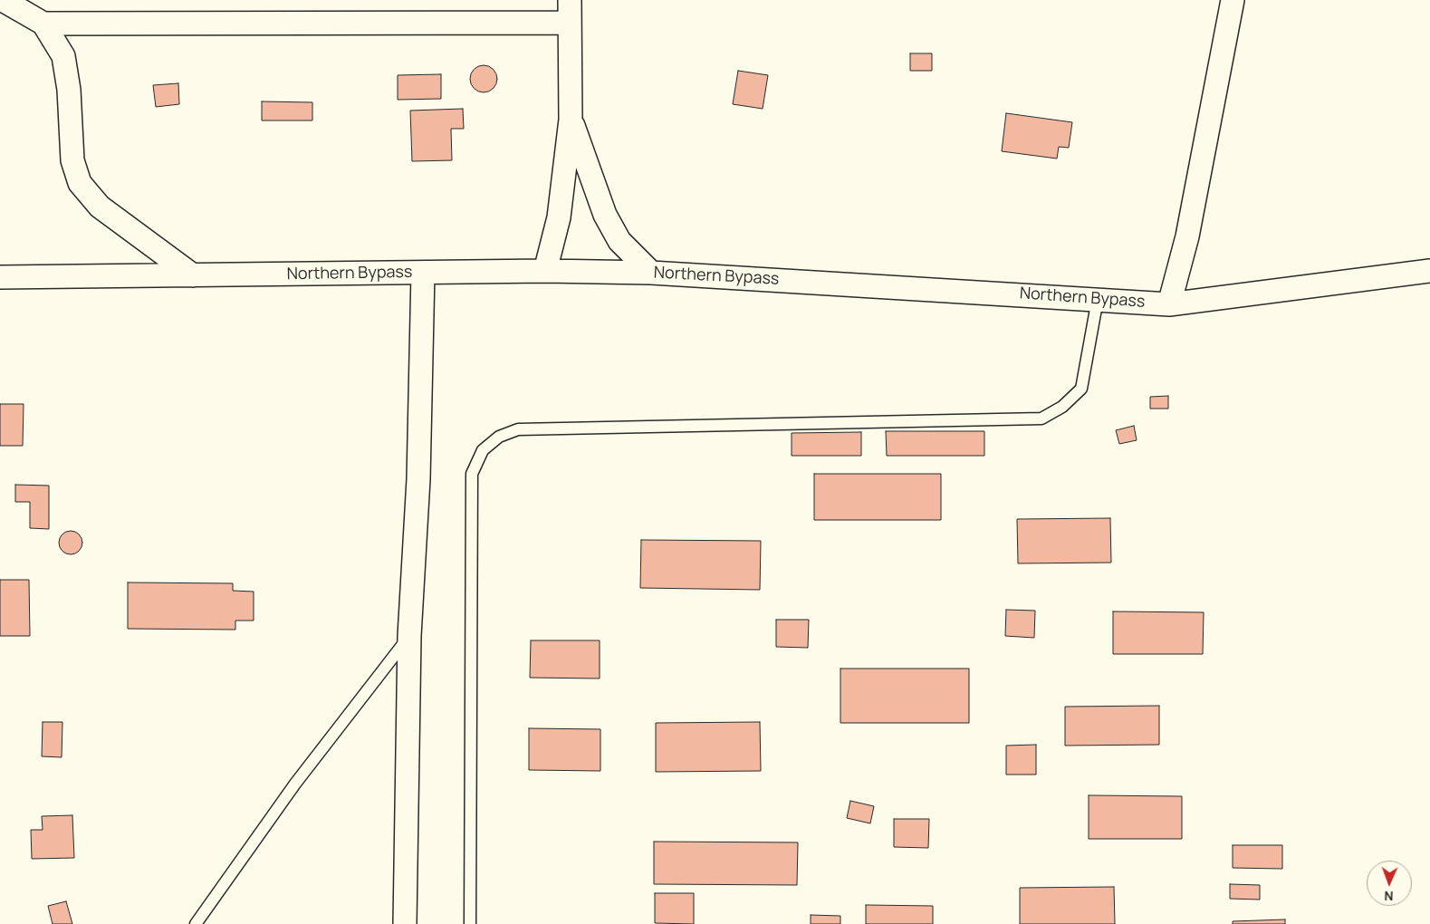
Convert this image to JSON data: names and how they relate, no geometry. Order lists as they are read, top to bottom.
{
  "streets": {
    "street": ["Northern Bypass"]
  },
  "north": "bottom"
}
